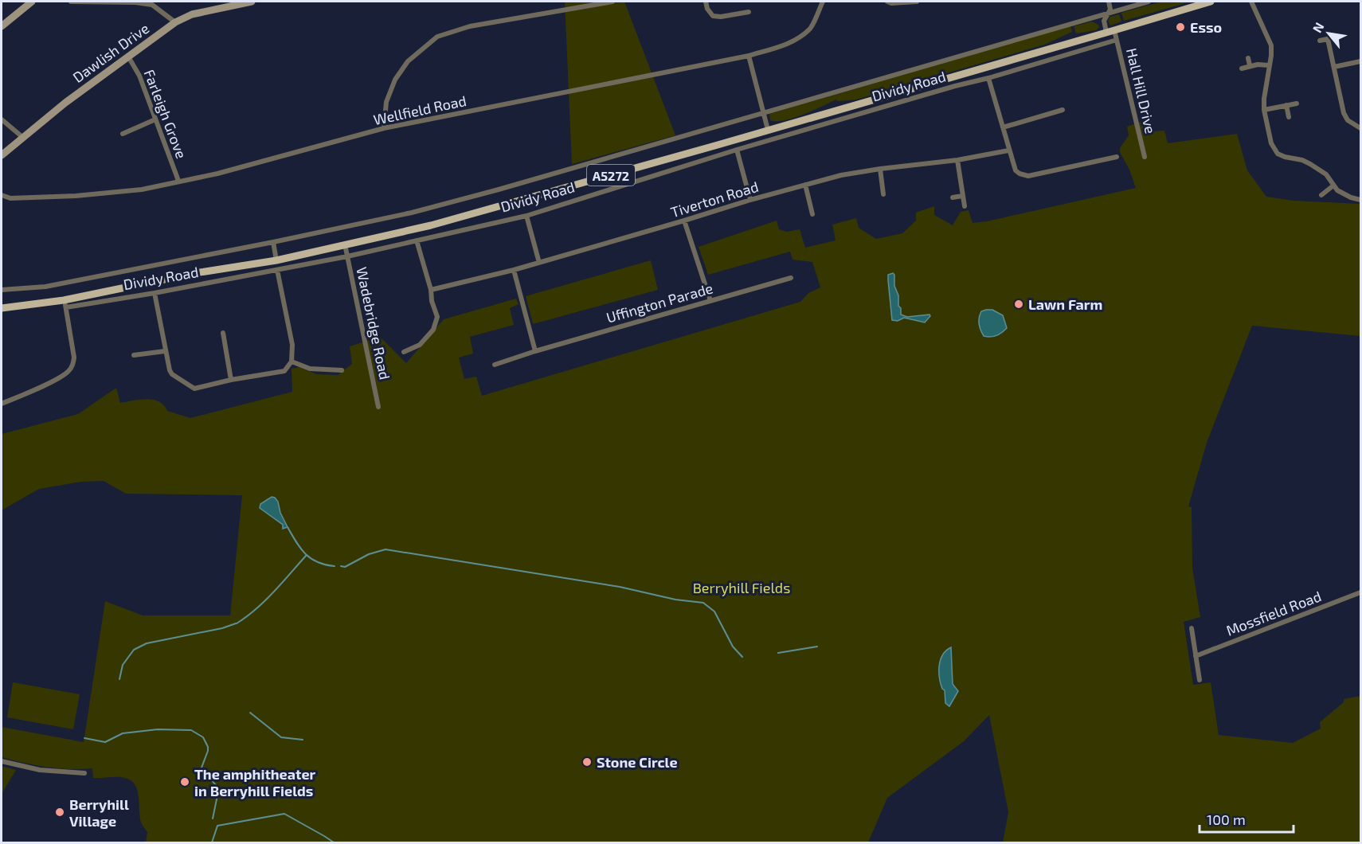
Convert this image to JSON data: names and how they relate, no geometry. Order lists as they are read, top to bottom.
{
  "streets": {
    "main road": ["Dividy Road", "A5272"],
    "street": [
      "Dawlish Drive",
      "Hall Hill Drive",
      "Wellfield Road",
      "Farleigh Grove",
      "Tiverton Road",
      "Uffington Parade",
      "Wadebridge Road",
      "Mossfield Road"
    ]
  },
  "crossings": [
    ["Dawlish Drive", "Farleigh Grove"],
    ["Dividy Road", "Hall Hill Drive"],
    ["Dividy Road", "Wadebridge Road"],
    ["Wellfield Road", "Farleigh Grove"]
  ],
  "parks": ["Berryhill Fields"],
  "places": [
    "Esso",
    "Lawn Farm",
    "Stone Circle",
    "The amphitheater in Berryhill Fields",
    "Berryhill Village"
  ],
  "scale_bar": "100 m",
  "north": "top left"
}
